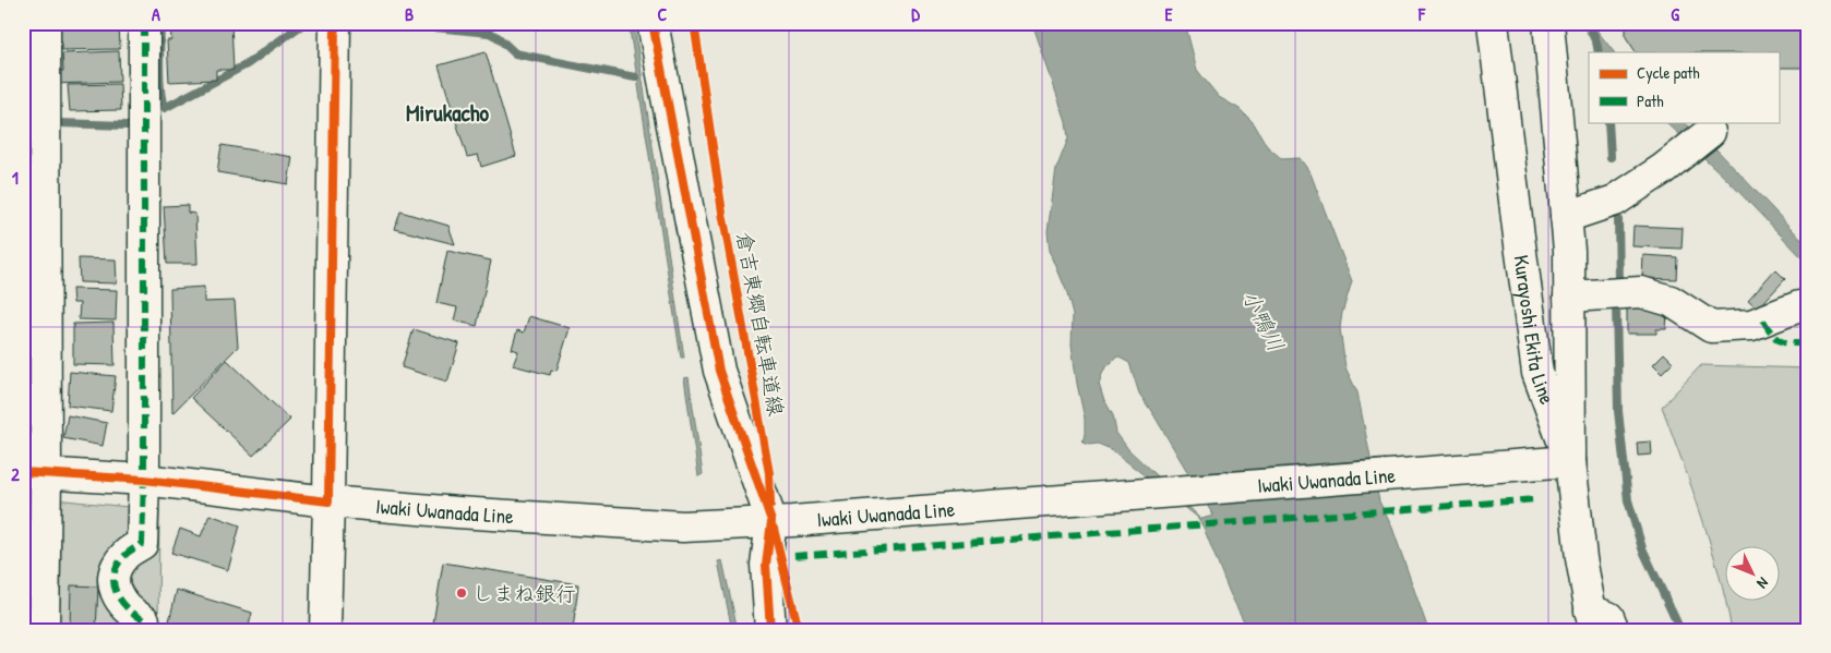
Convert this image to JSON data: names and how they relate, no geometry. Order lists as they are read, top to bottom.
{
  "streets": {
    "street": ["Kurayoshi Ekita Line", "Iwaki Uwanada Line"],
    "cycle path": ["倉吉東郷自転車道線"]
  },
  "crossings": [
    ["Kurayoshi Ekita Line", "Iwaki Uwanada Line"]
  ],
  "districts": ["Mirukacho"],
  "water": ["小鴨川"],
  "places": ["しまね銀行"],
  "legend": ["Cycle path", "Path"],
  "north": "bottom right",
  "grid": {
    "columns": [
      "A",
      "B",
      "C",
      "D",
      "E",
      "F",
      "G"
    ],
    "rows": ["1", "2"]
  }
}
